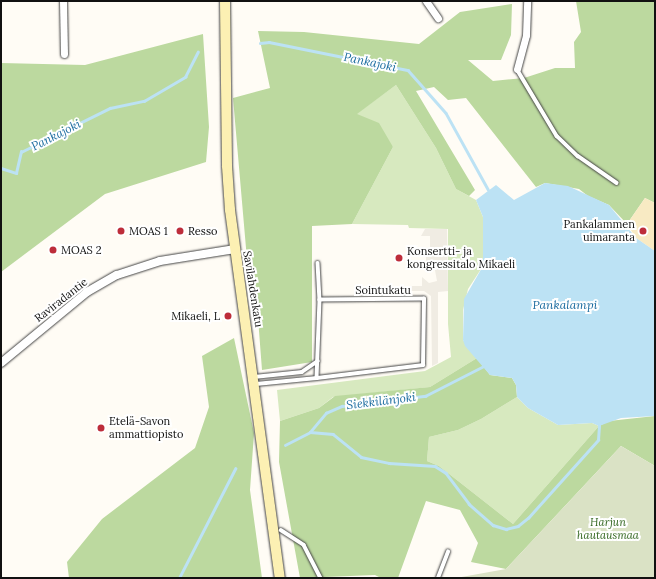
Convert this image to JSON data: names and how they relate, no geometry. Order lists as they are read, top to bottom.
{
  "streets": {
    "main road": ["Savilahdenkatu"],
    "street": ["Raviradantie"],
    "lane": ["Sointukatu"]
  },
  "crossings": [
    ["Savilahdenkatu", "Sointukatu"],
    ["Savilahdenkatu", "Raviradantie"]
  ],
  "water": ["Pankajoki", "Pankalampi", "Siekkilänjoki"],
  "parks": ["Harjun hautausmaa"],
  "places": [
    "MOAS 1",
    "Resso",
    "Pankalammen uimaranta",
    "MOAS 2",
    "Konsertti- ja kongressitalo Mikaeli",
    "Mikaeli, L",
    "Etelä-Savon ammattiopisto"
  ]
}
